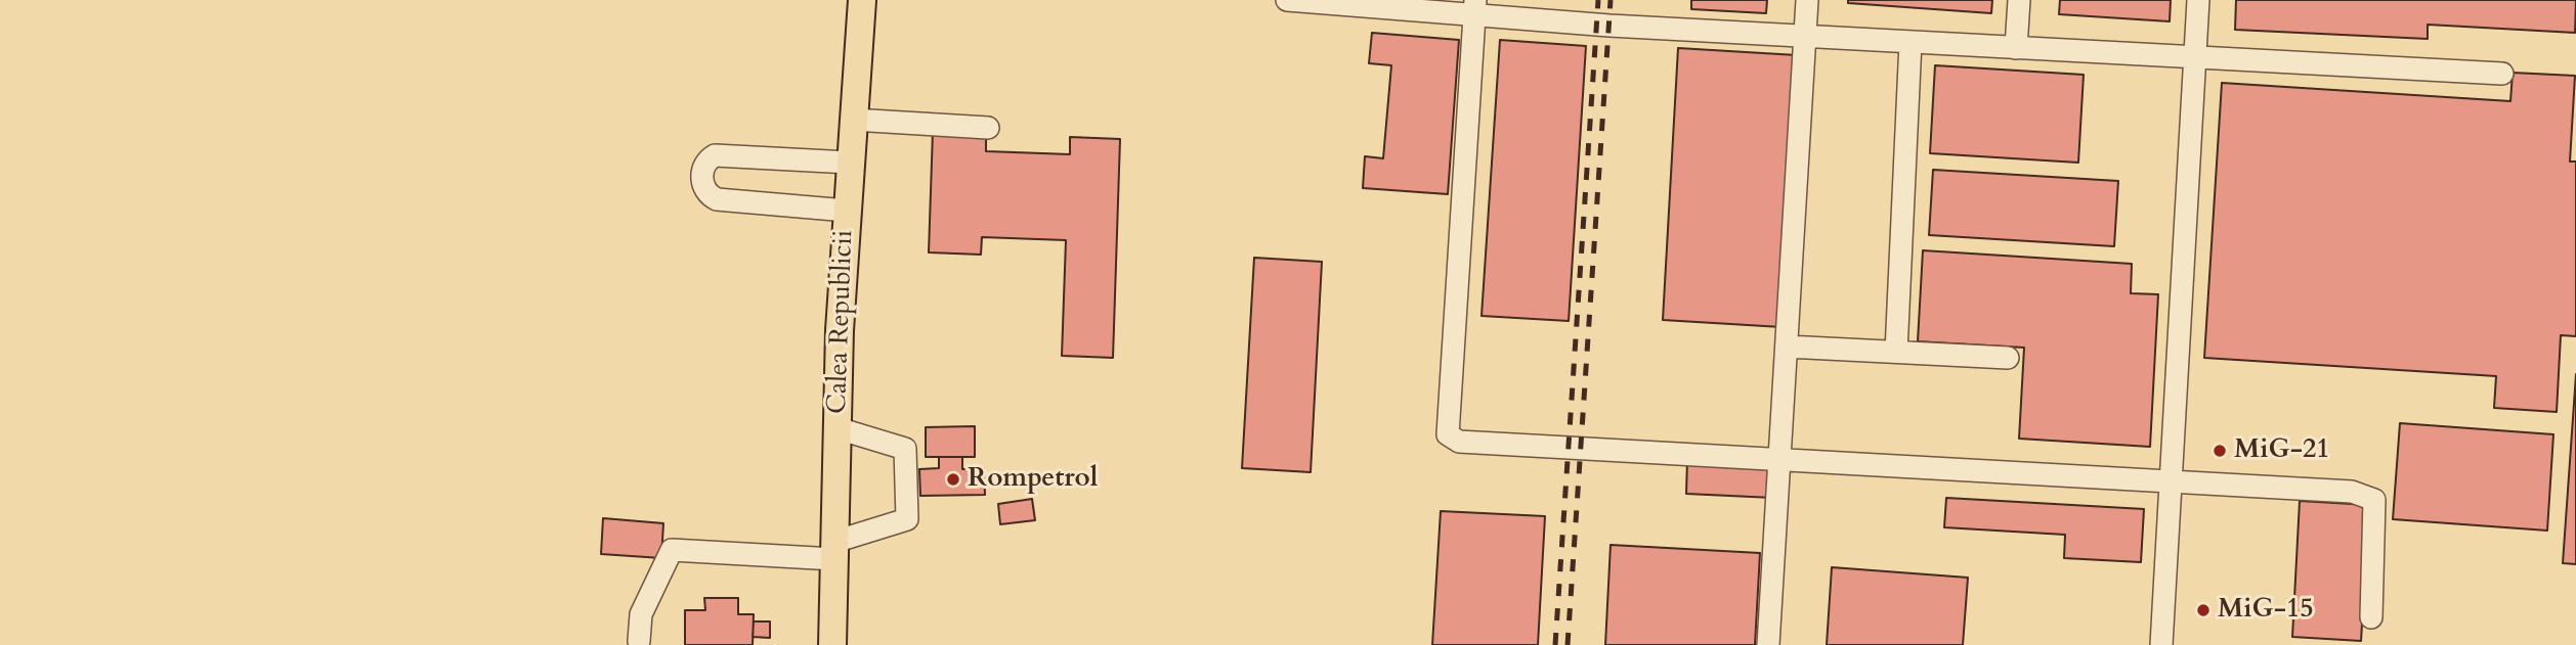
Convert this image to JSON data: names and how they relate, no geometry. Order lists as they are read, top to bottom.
{
  "streets": {
    "main road": ["Calea Republicii"]
  },
  "places": ["MiG-21", "Rompetrol", "MiG-15"]
}
